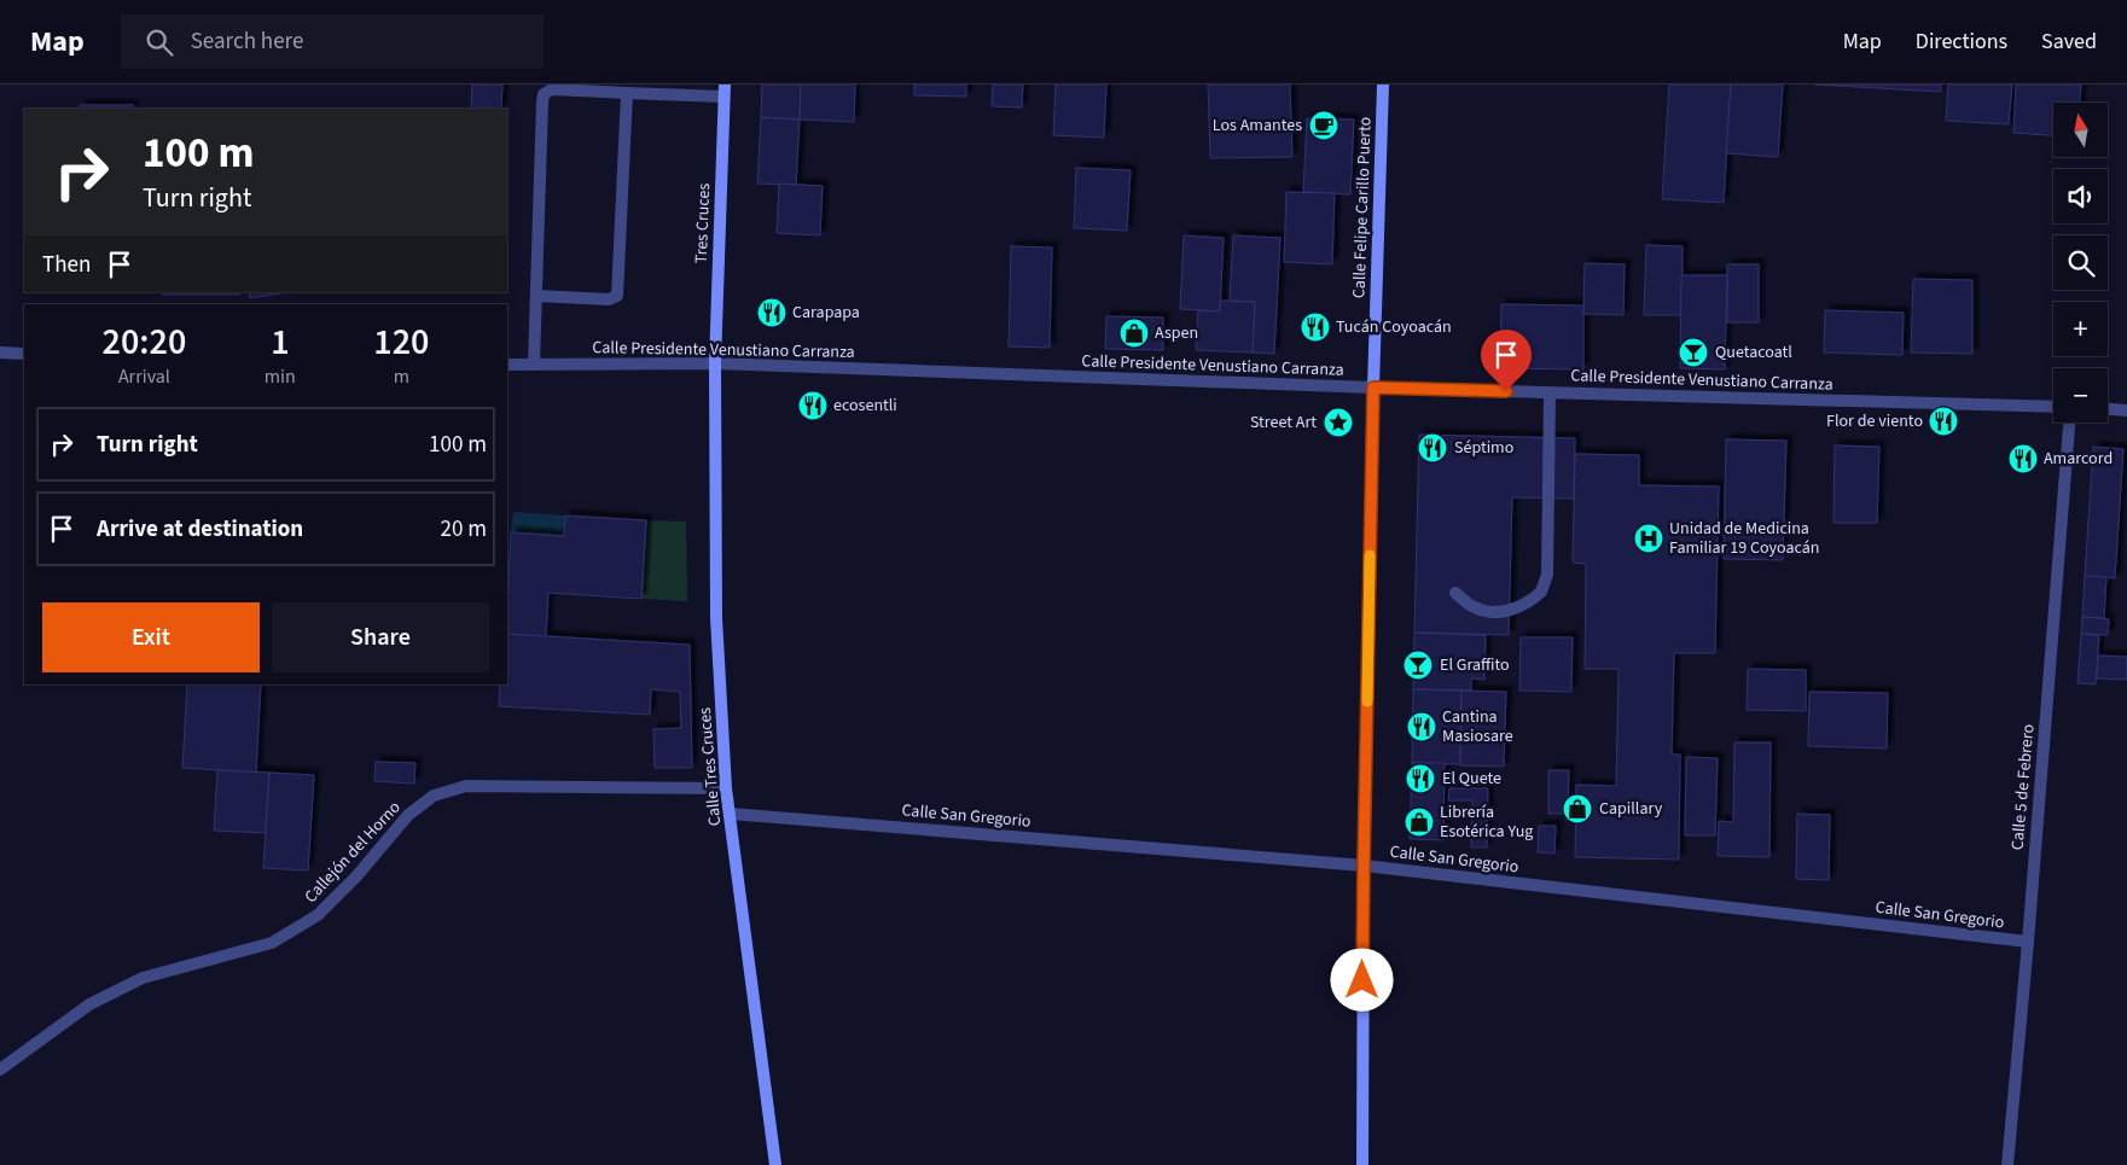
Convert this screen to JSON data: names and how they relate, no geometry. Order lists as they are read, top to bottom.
{
  "streets": {
    "street": [
      "Calle Felipe Carillo Puerto",
      "Tres Cruces",
      "Calle Presidente Venustiano Carranza",
      "Calle Tres Cruces",
      "Calle 5 de Febrero",
      "Calle San Gregorio",
      "Callejón del Horno"
    ]
  },
  "crossings": [
    ["Calle Felipe Carillo Puerto", "Calle Presidente Venustiano Carranza"],
    ["Calle Felipe Carillo Puerto", "Calle San Gregorio"],
    ["Tres Cruces", "Calle Presidente Venustiano Carranza"],
    ["Tres Cruces", "Calle Tres Cruces"],
    ["Calle Presidente Venustiano Carranza", "Calle Tres Cruces"],
    ["Calle Tres Cruces", "Calle San Gregorio"],
    ["Calle Tres Cruces", "Callejón del Horno"],
    ["Calle 5 de Febrero", "Calle San Gregorio"]
  ],
  "places": {
    "cafe": ["Los Amantes"],
    "restaurant": [
      "Carapapa",
      "Tucán Coyoacán",
      "ecosentli",
      "Flor de viento",
      "Séptimo",
      "Amarcord",
      "Cantina Masiosare",
      "El Quete"
    ],
    "shop": ["Aspen", "Capillary", "Librería Esotérica Yug"],
    "bar": ["Quetacoatl", "El Graffito"],
    "place": ["Street Art"],
    "hospital": ["Unidad de Medicina Familiar 19 Coyoacán"]
  },
  "north": "top",
  "page": {
    "header": "Map",
    "search": "Search here",
    "nav": ["Map", "Directions", "Saved"],
    "map_buttons": ["+", "−"],
    "turn": ["100 m", "Turn right"],
    "then": "Then",
    "eta": [
      "20:20",
      "Arrival",
      "1",
      "min",
      "120",
      "m"
    ],
    "list": [
      {
        "name": "Turn right",
        "value": "100 m"
      },
      {
        "name": "Arrive at destination",
        "value": "20 m"
      }
    ],
    "buttons": ["Exit", "Share"]
  }
}
